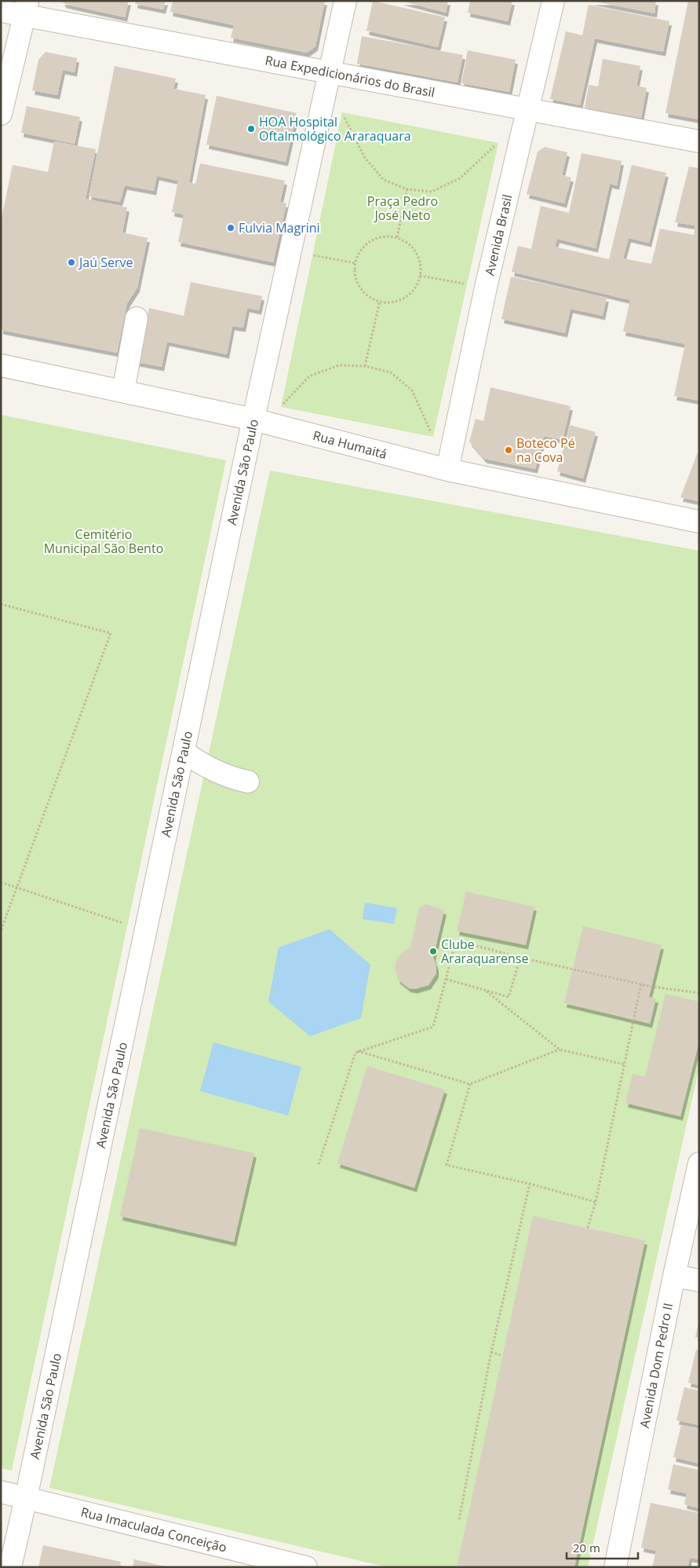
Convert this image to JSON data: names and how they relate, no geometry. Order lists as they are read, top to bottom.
{
  "streets": {
    "street": [
      "Rua Expedicionários do Brasil",
      "Avenida Brasil",
      "Rua Humaitá",
      "Avenida São Paulo",
      "Avenida Dom Pedro II",
      "Rua Imaculada Conceição"
    ]
  },
  "crossings": [
    ["Rua Expedicionários do Brasil", "Avenida Brasil"],
    ["Rua Expedicionários do Brasil", "Avenida São Paulo"],
    ["Avenida Brasil", "Rua Humaitá"],
    ["Rua Humaitá", "Avenida São Paulo"],
    ["Avenida São Paulo", "Rua Imaculada Conceição"]
  ],
  "parks": ["Praça Pedro José Neto", "Cemitério Municipal São Bento"],
  "places": [
    "HOA Hospital Oftalmológico Araraquara",
    "Fulvia Magrini",
    "Jaú Serve",
    "Boteco Pé na Cova",
    "Clube Araraquarense"
  ],
  "scale_bar": "20 m"
}
